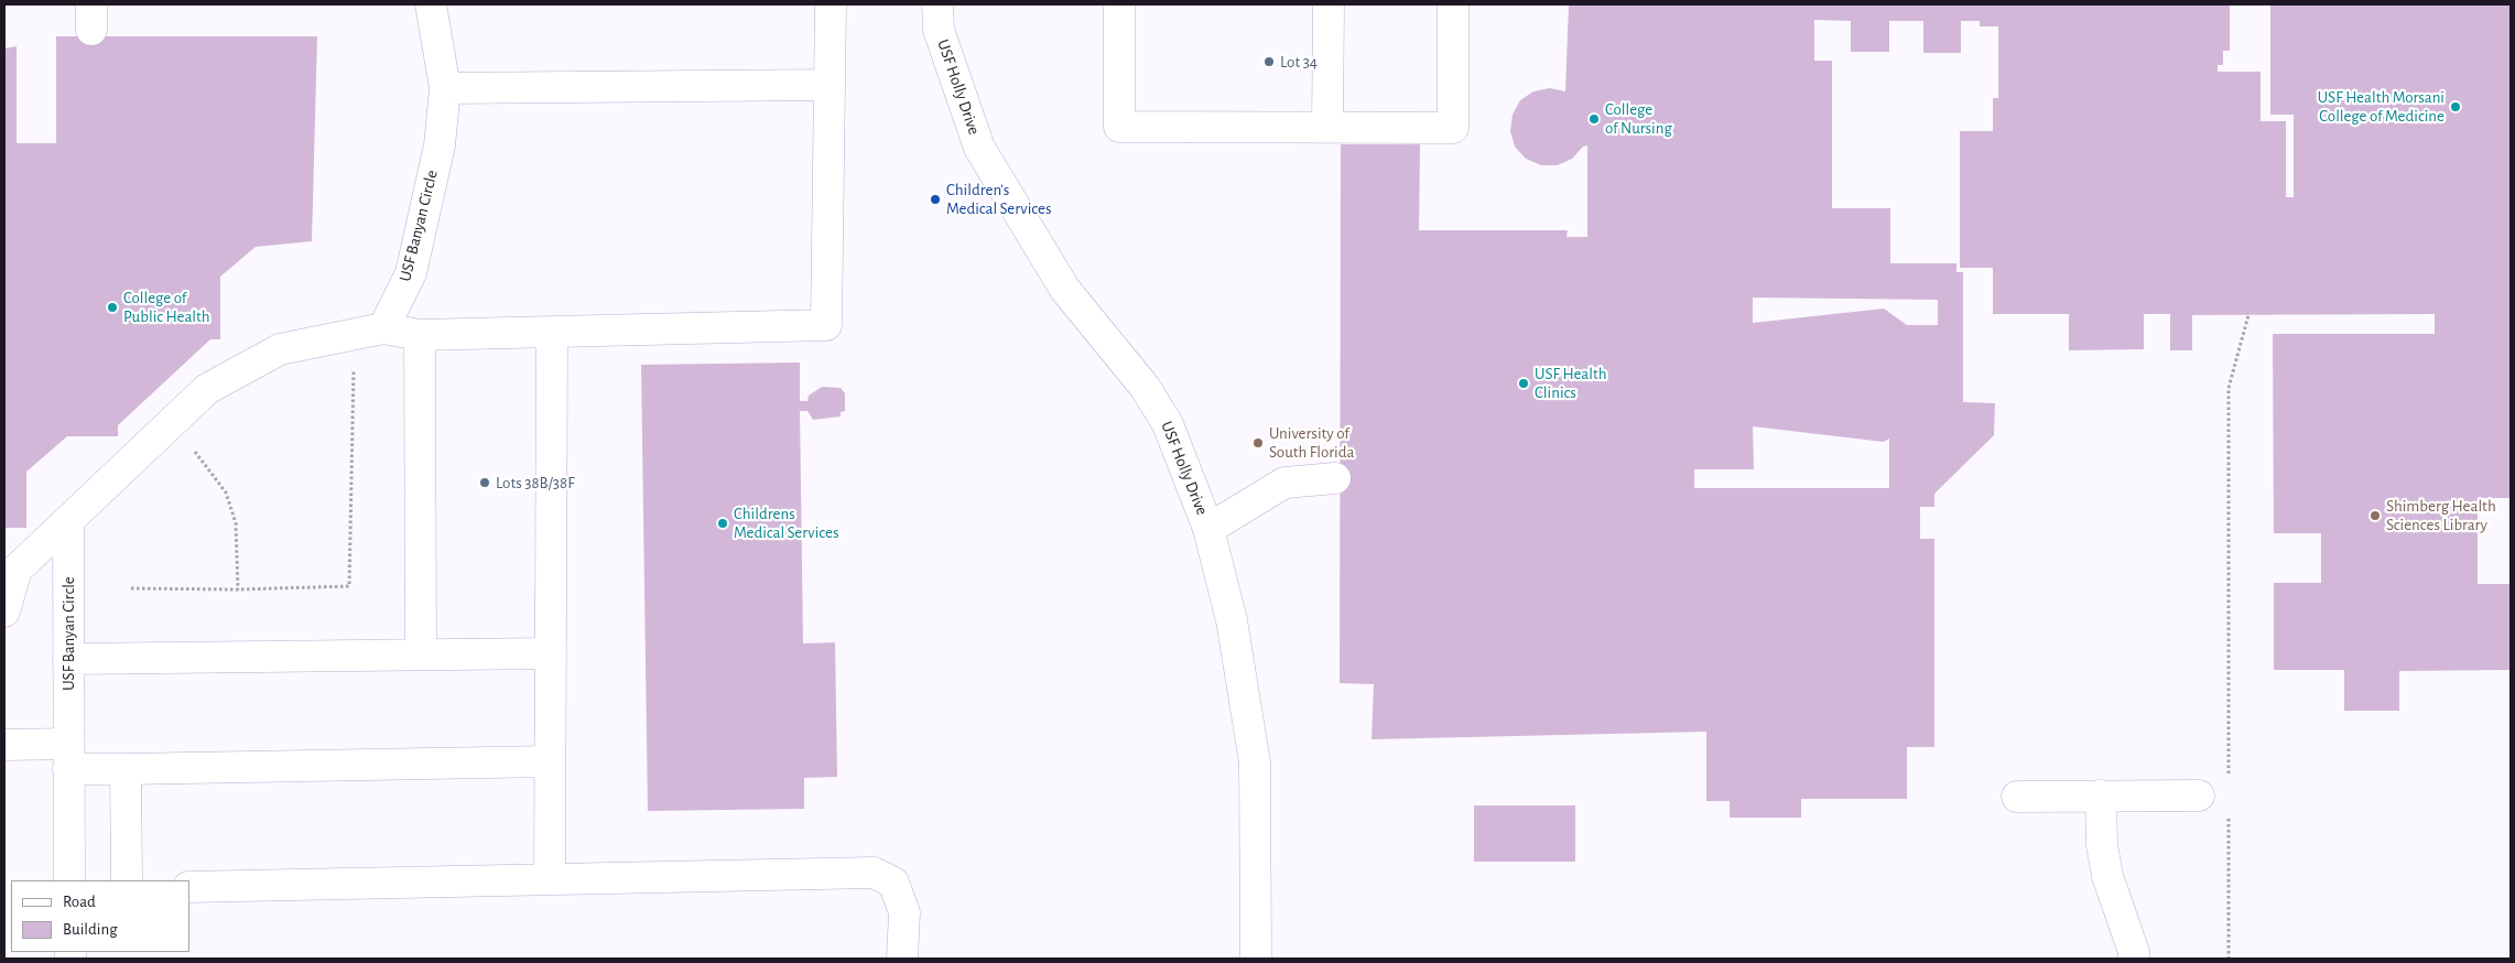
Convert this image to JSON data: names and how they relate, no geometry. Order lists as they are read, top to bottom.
{
  "streets": {
    "street": ["USF Holly Drive", "USF Banyan Circle"]
  },
  "places": [
    "Lot 34",
    "USF Health Morsani College of Medicine",
    "College of Nursing",
    "Children's Medical Services",
    "College of Public Health",
    "USF Health Clinics",
    "University of South Florida",
    "Lots 38B/38F",
    "Shimberg Health Sciences Library",
    "Childrens Medical Services"
  ],
  "legend": ["Road", "Building"]
}
